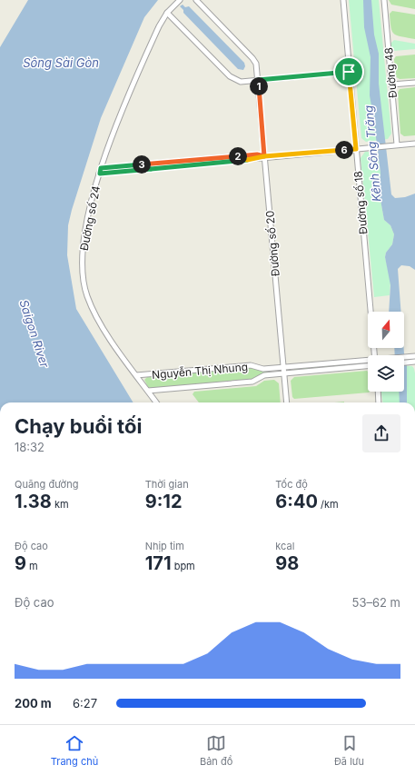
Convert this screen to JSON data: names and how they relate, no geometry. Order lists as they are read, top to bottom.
{
  "streets": {
    "street": [
      "Đường 48",
      "Đường số 18",
      "Đường số 24",
      "Đường số 20",
      "Nguyễn Thị Nhung"
    ]
  },
  "crossings": [
    ["Đường số 24", "Nguyễn Thị Nhung"],
    ["Đường số 20", "Nguyễn Thị Nhung"]
  ],
  "water": ["Sông Sài Gòn", "Kênh Sông Trăng", "Saigon River"],
  "north": "top",
  "page": {
    "pins": [
      "1",
      "6",
      "2",
      "3"
    ],
    "heading": ["Chạy buổi tối", "18:32"],
    "stats": [
      ["Quãng đường", "1.38 km"],
      ["Thời gian", "9:12"],
      ["Tốc độ", "6:40 /km"],
      ["Độ cao", "9 m"],
      ["Nhịp tim", "171 bpm"],
      ["kcal", "98"]
    ],
    "chart": ["Độ cao", "53–62 m"],
    "list": [
      {
        "name": "200 m",
        "note": "6:27"
      }
    ],
    "tabs": ["Trang chủ", "Bản đồ", "Đã lưu"]
  }
}
